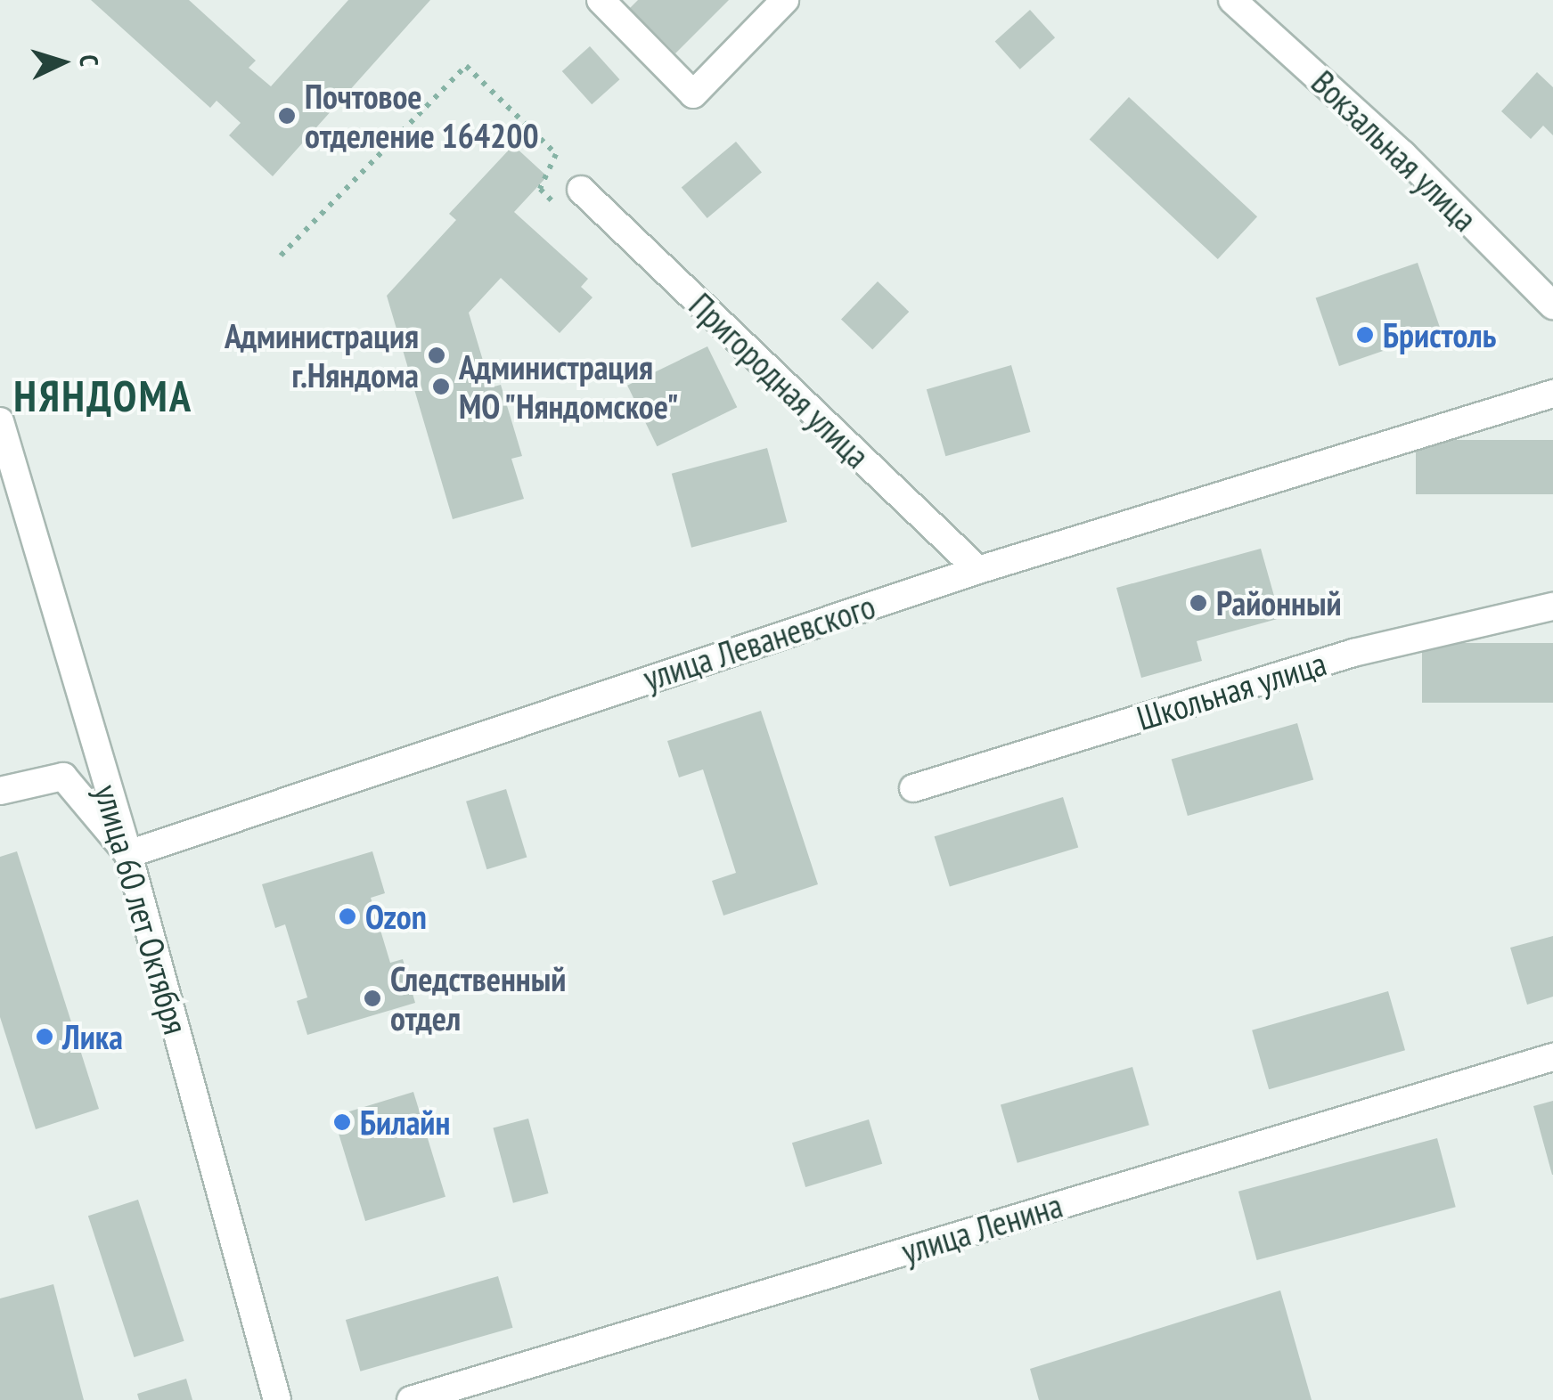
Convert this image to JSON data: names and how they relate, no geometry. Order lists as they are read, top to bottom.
{
  "streets": {
    "street": [
      "Вокзальная улица",
      "Пригородная улица",
      "улица Леваневского",
      "Школьная улица",
      "улица 60 лет Октября",
      "улица Ленина"
    ]
  },
  "crossings": [
    ["Пригородная улица", "улица Леваневского"],
    ["улица Леваневского", "улица 60 лет Октября"]
  ],
  "districts": ["НЯНДОМА"],
  "places": [
    "Почтовое отделение 164200",
    "Бристоль",
    "Администрация г.Няндома",
    "Администрация МО \"Няндомское\"",
    "Районный",
    "Ozon",
    "Следственный отдел",
    "Лика",
    "Билайн"
  ],
  "north": "right"
}
